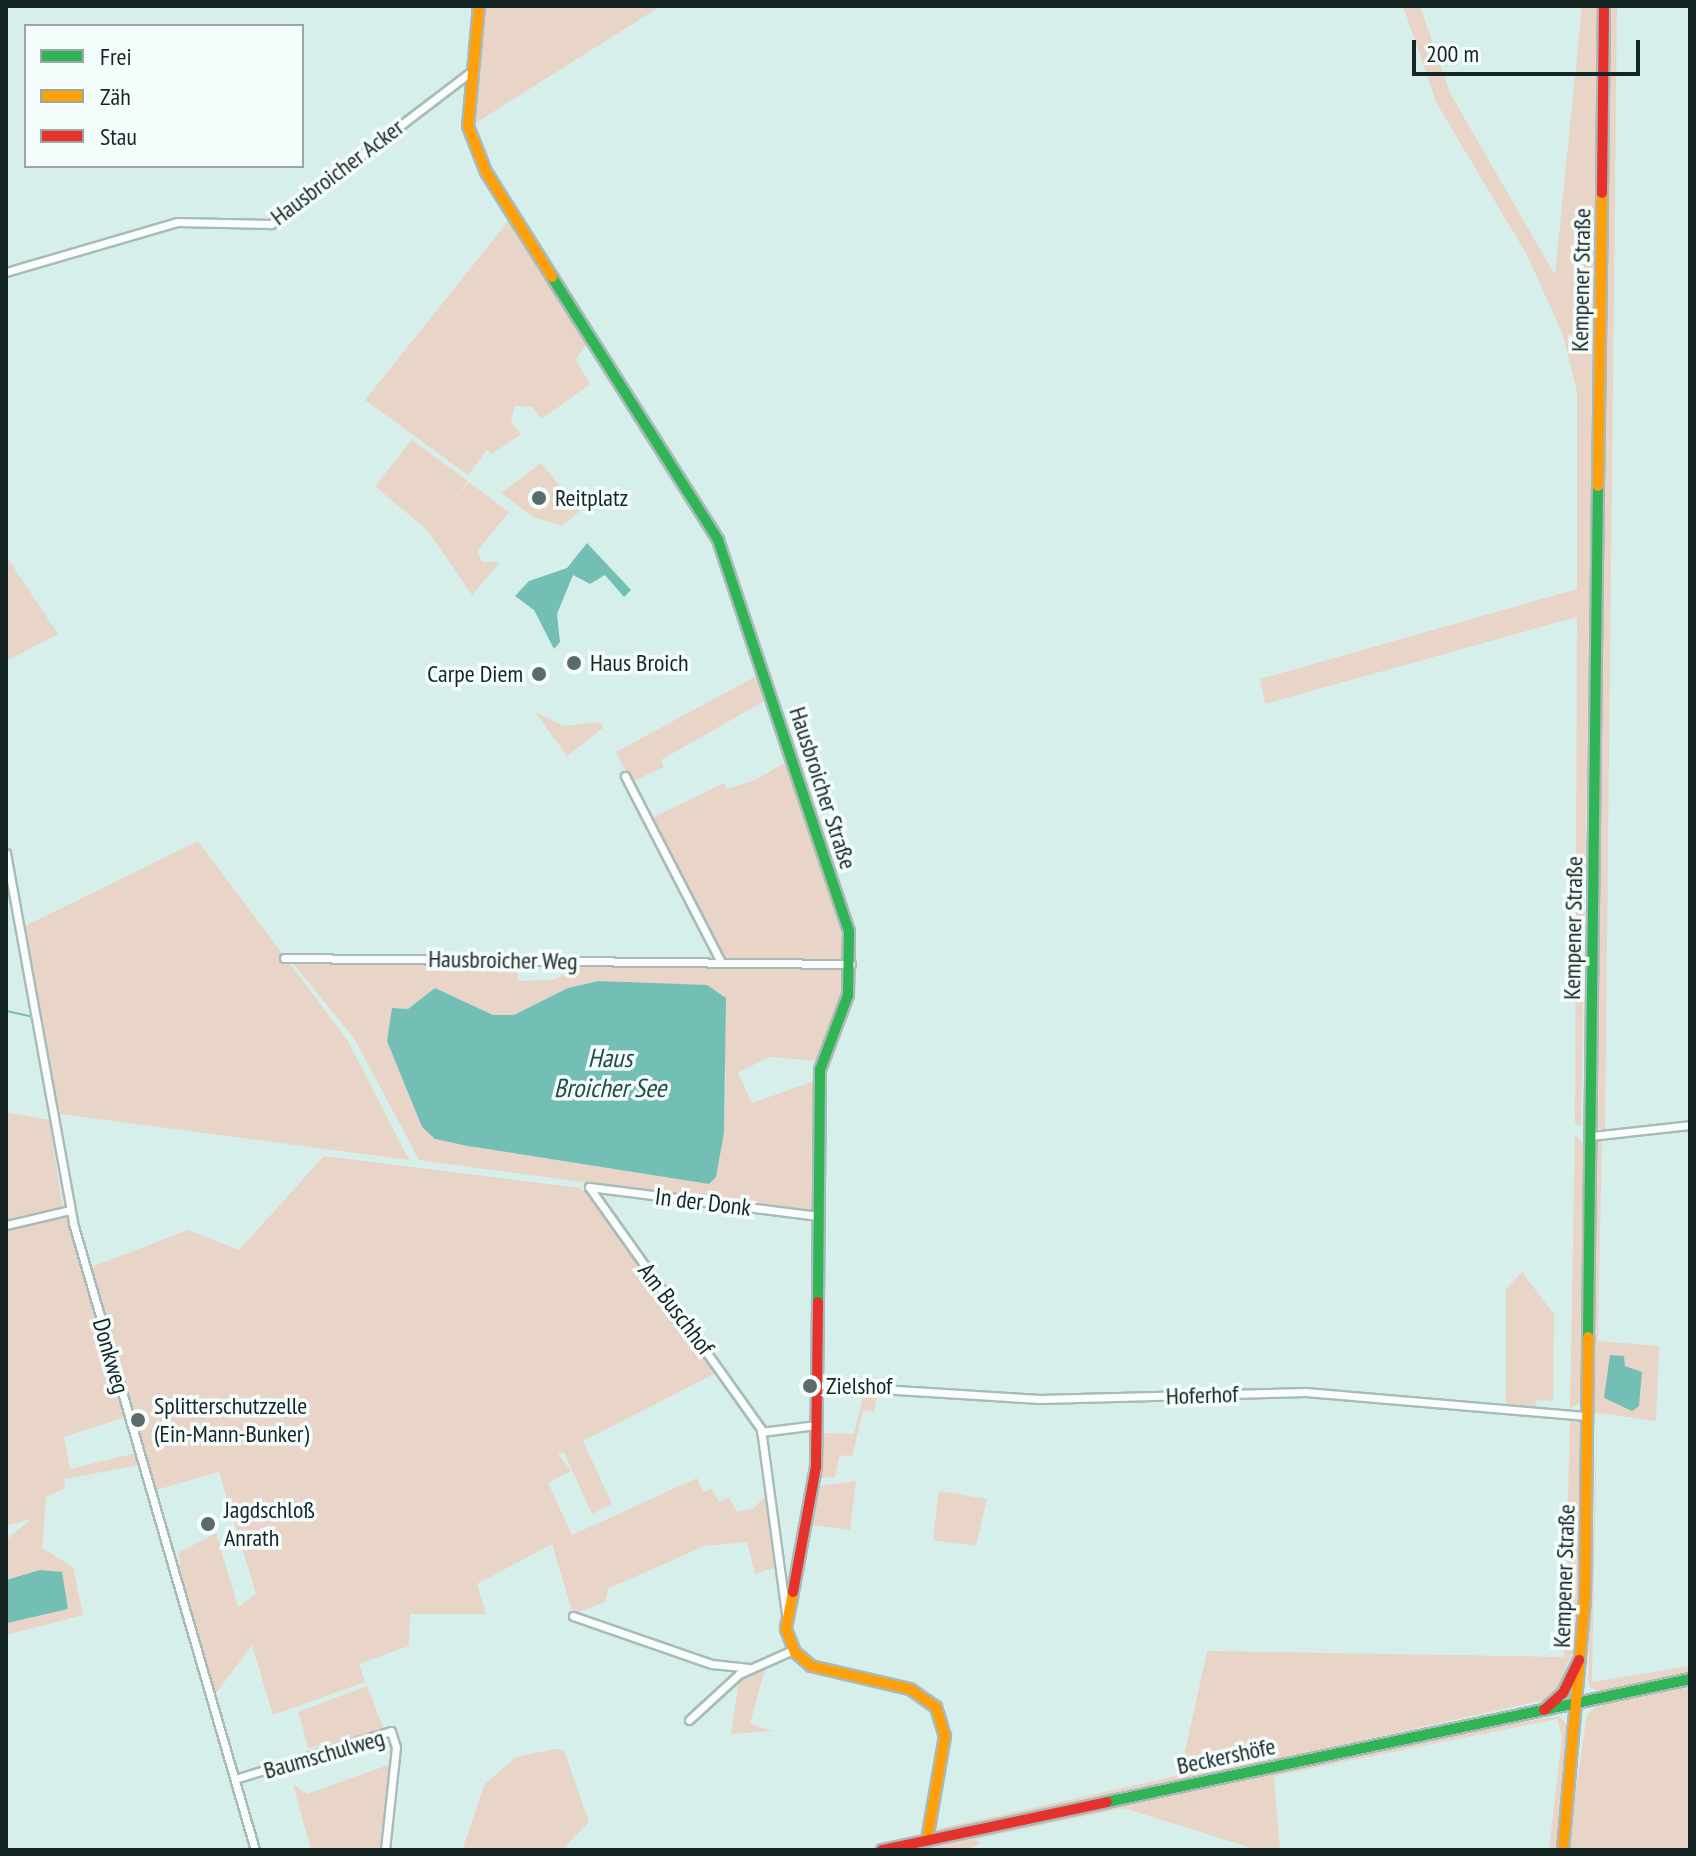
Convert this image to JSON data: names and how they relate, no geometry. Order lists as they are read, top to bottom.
{
  "streets": {
    "street": [
      "Hausbroicher Acker",
      "Kempener Straße",
      "Hausbroicher Straße",
      "Hausbroicher Weg",
      "In der Donk",
      "Am Buschhof",
      "Donkweg",
      "Hoferhof",
      "Baumschulweg",
      "Beckershöfe"
    ]
  },
  "crossings": [
    ["Hausbroicher Acker", "Hausbroicher Straße"],
    ["Kempener Straße", "Hoferhof"],
    ["Kempener Straße", "Beckershöfe"],
    ["Hausbroicher Straße", "Hausbroicher Weg"],
    ["Hausbroicher Straße", "In der Donk"],
    ["Hausbroicher Straße", "Am Buschhof"],
    ["Hausbroicher Straße", "Hoferhof"],
    ["In der Donk", "Am Buschhof"],
    ["Donkweg", "Baumschulweg"]
  ],
  "water": ["Haus Broicher See"],
  "places": [
    "Reitplatz",
    "Haus Broich",
    "Carpe Diem",
    "Zielshof",
    "Splitterschutzzelle (Ein-Mann-Bunker)",
    "Jagdschloß Anrath"
  ],
  "legend": ["Frei", "Zäh", "Stau"],
  "scale_bar": "200 m"
}
